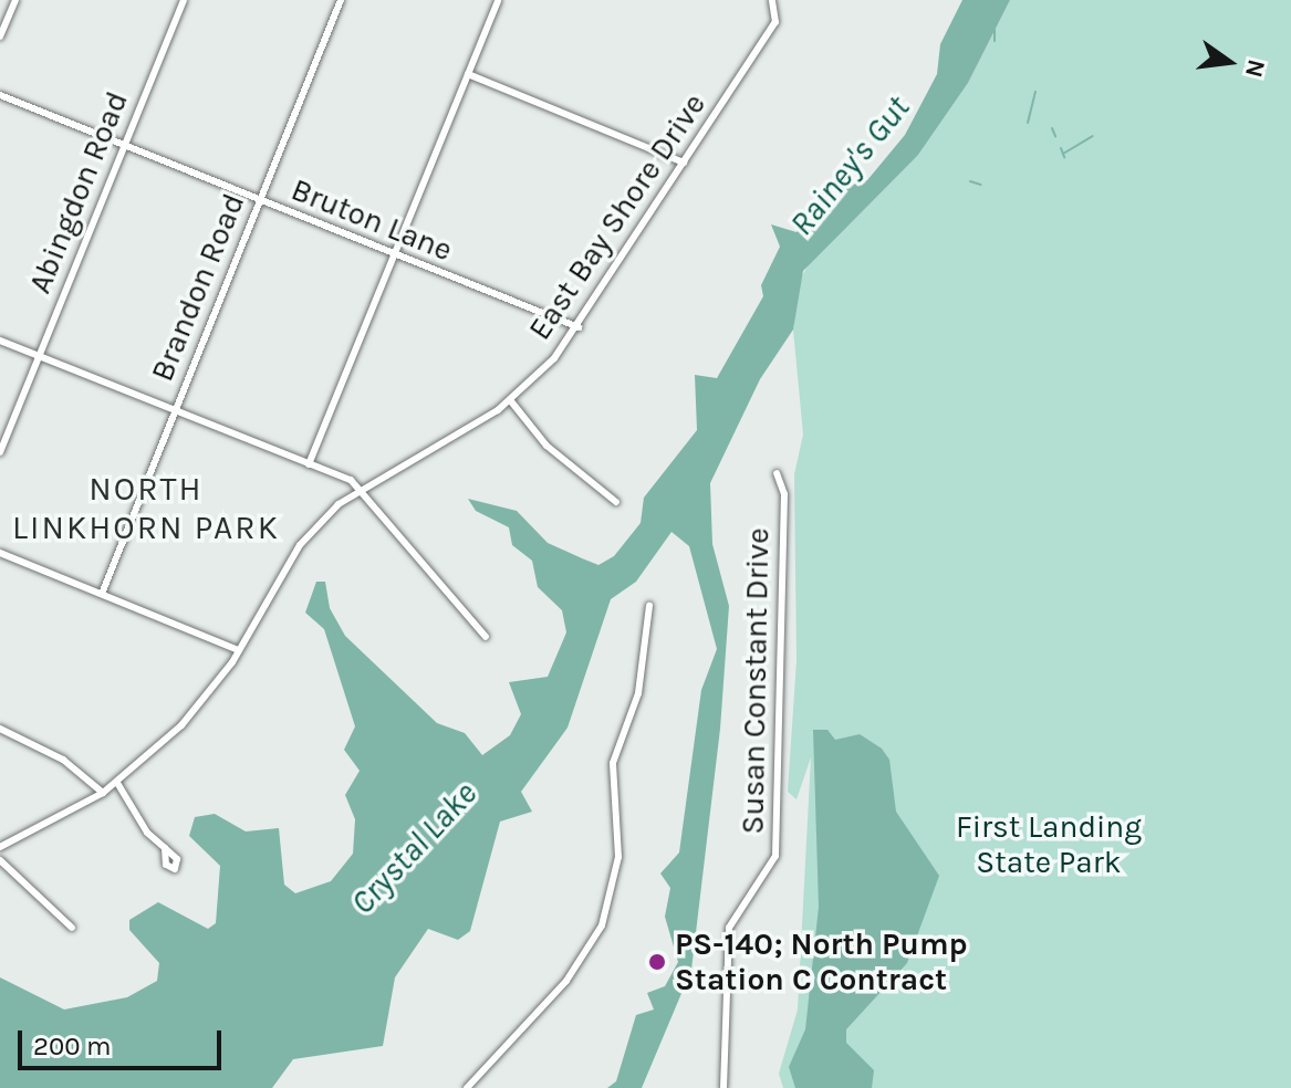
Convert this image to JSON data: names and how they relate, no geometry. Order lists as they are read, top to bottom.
{
  "streets": {
    "street": [
      "Abingdon Road",
      "East Bay Shore Drive",
      "Bruton Lane",
      "Brandon Road",
      "Susan Constant Drive"
    ]
  },
  "crossings": [
    ["Abingdon Road", "Bruton Lane"],
    ["East Bay Shore Drive", "Bruton Lane"],
    ["Bruton Lane", "Brandon Road"]
  ],
  "districts": ["NORTH LINKHORN PARK"],
  "water": ["Rainey's Gut", "Crystal Lake"],
  "parks": ["First Landing State Park"],
  "places": ["PS-140; North Pump Station C Contract"],
  "scale_bar": "200 m",
  "north": "right"
}
